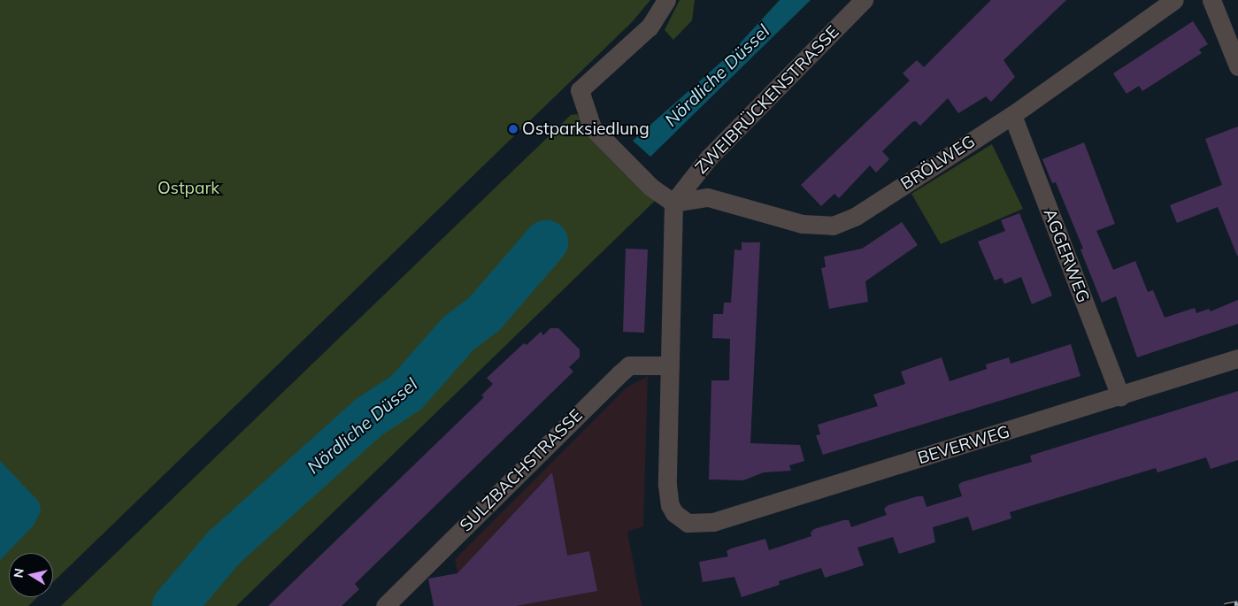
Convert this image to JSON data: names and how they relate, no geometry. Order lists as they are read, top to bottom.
{
  "streets": {
    "street": [
      "ZWEIBRÜCKENSTRASSE",
      "BRÖLWEG",
      "AGGERWEG",
      "BEVERWEG",
      "SULZBACHSTRASSE"
    ]
  },
  "crossings": [
    ["ZWEIBRÜCKENSTRASSE", "BRÖLWEG"],
    ["BRÖLWEG", "AGGERWEG"],
    ["AGGERWEG", "BEVERWEG"],
    ["BEVERWEG", "SULZBACHSTRASSE"]
  ],
  "water": ["Nördliche Düssel"],
  "parks": ["Ostpark"],
  "places": ["Ostparksiedlung"],
  "north": "left"
}
